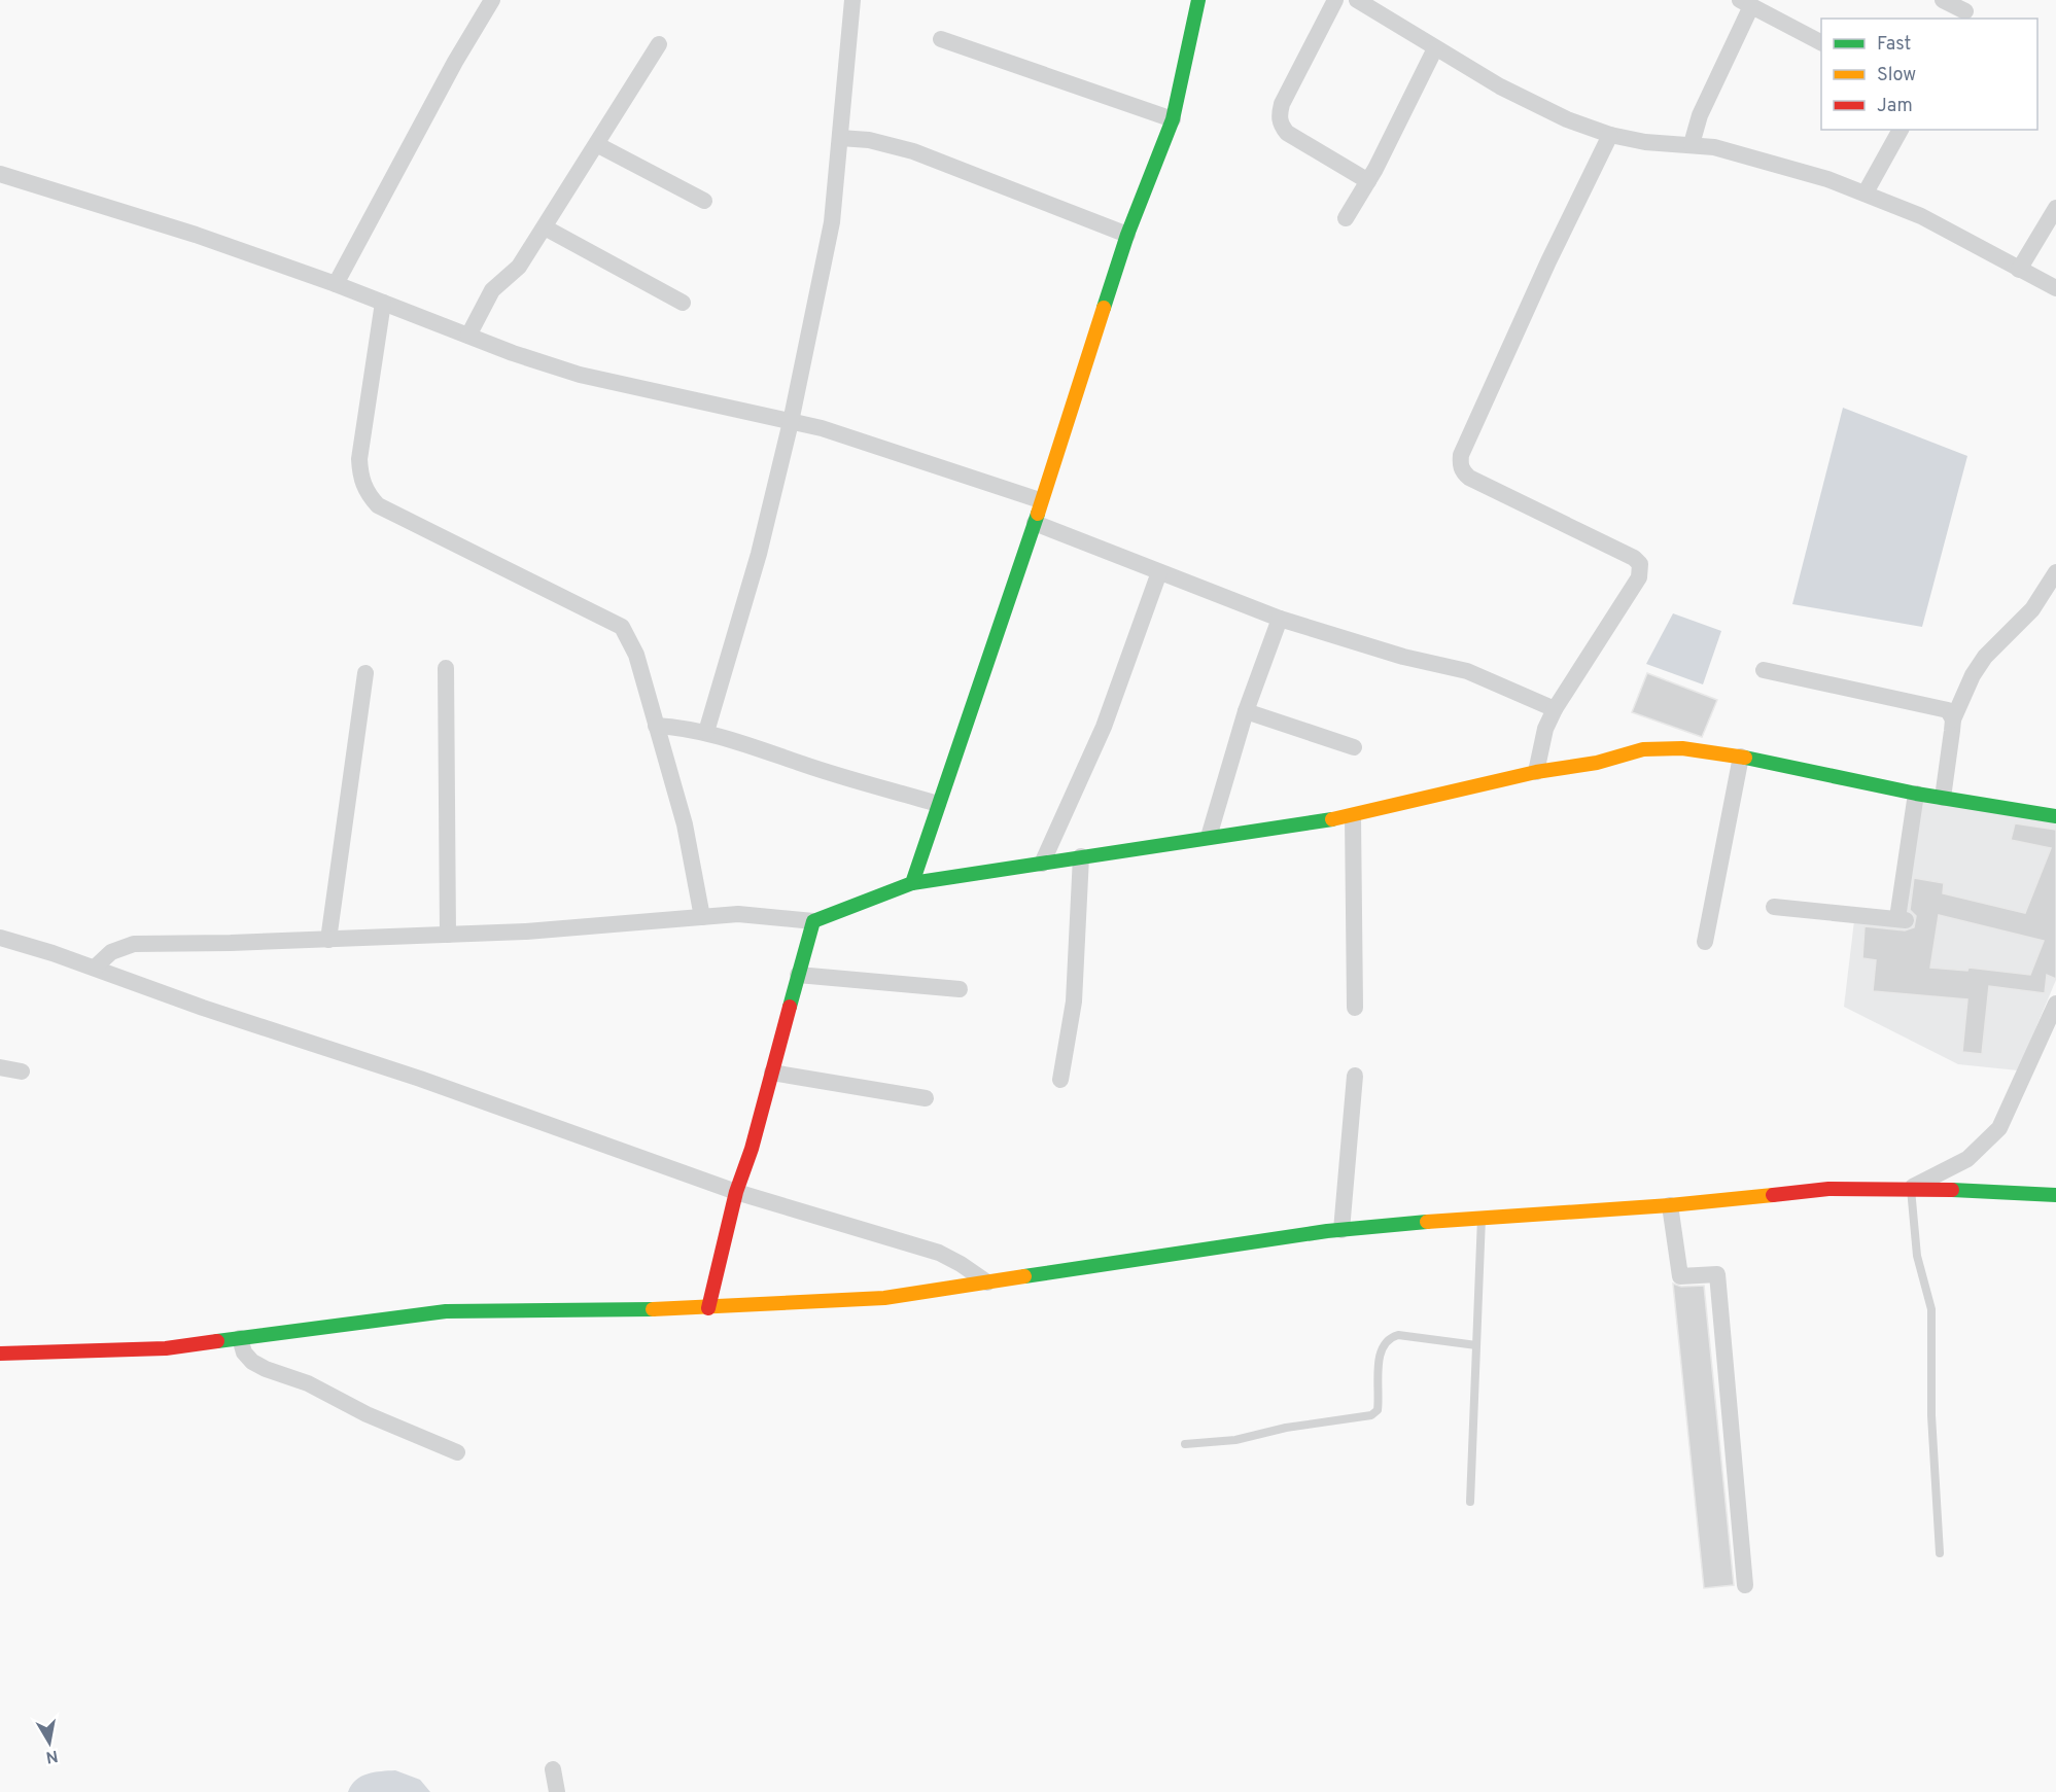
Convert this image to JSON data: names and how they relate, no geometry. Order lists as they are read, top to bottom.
{
  "legend": ["Fast", "Slow", "Jam"],
  "north": "bottom"
}
